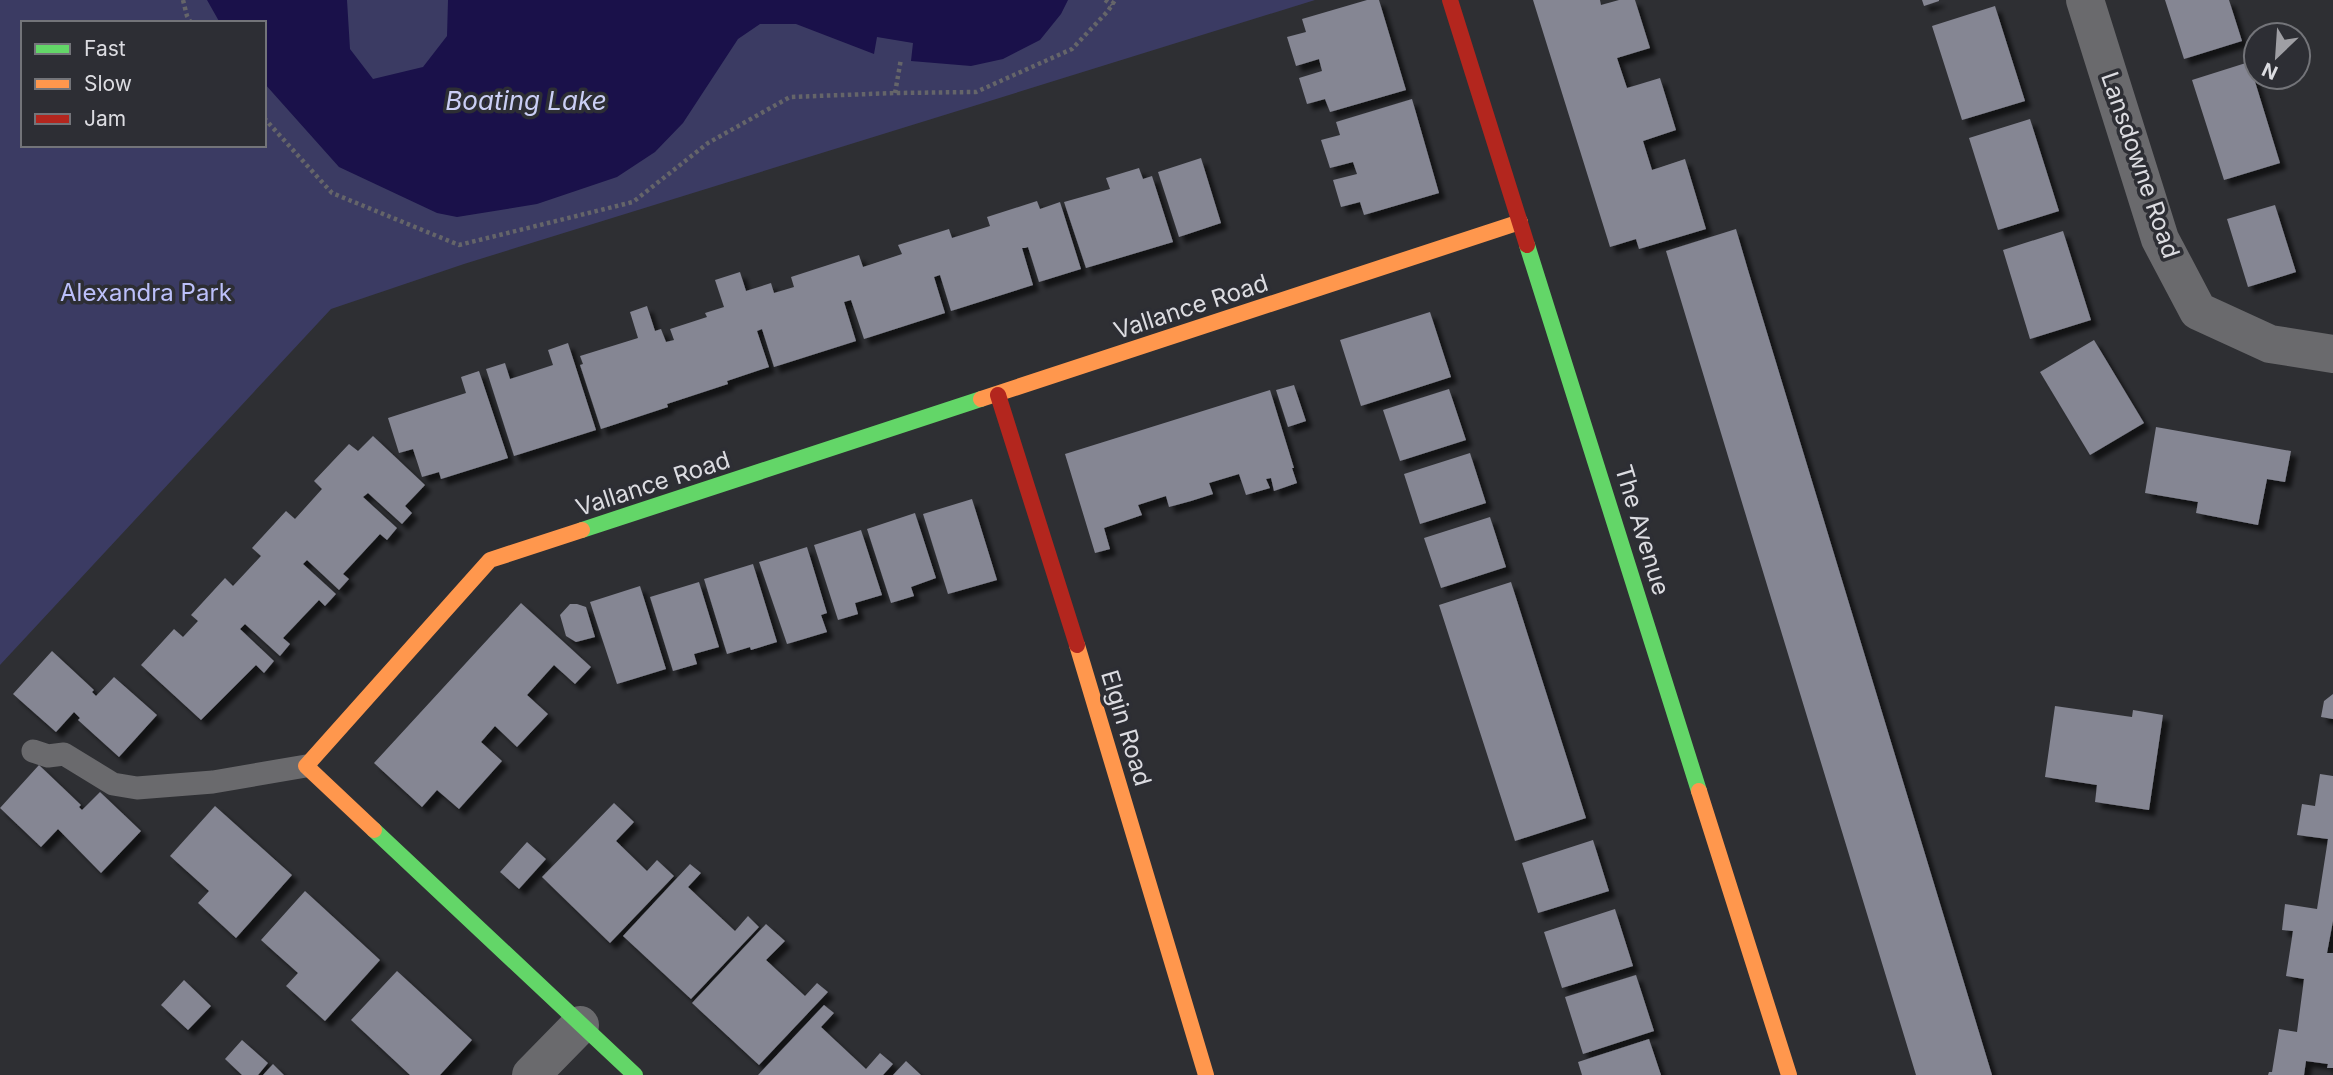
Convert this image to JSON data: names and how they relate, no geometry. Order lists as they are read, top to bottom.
{
  "streets": {
    "street": [
      "Lansdowne Road",
      "Vallance Road",
      "The Avenue",
      "Elgin Road"
    ]
  },
  "crossings": [
    ["Vallance Road", "The Avenue"],
    ["Vallance Road", "Elgin Road"]
  ],
  "water": ["Boating Lake"],
  "parks": ["Alexandra Park"],
  "legend": ["Fast", "Slow", "Jam"],
  "north": "bottom left"
}
